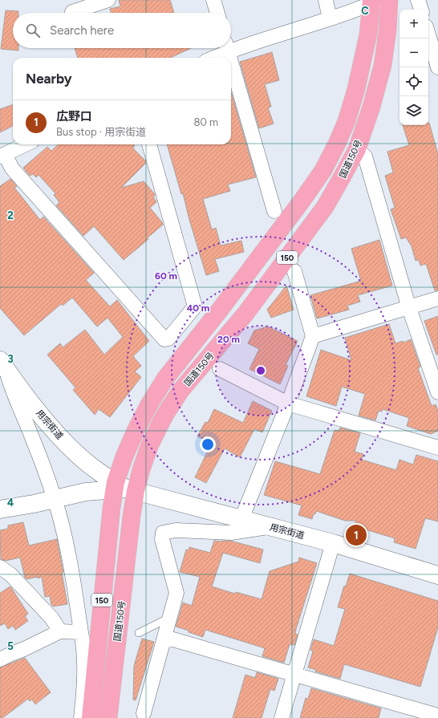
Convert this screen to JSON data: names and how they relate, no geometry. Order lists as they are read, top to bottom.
{
  "streets": {
    "highway": ["国道150号", "150"],
    "street": ["用宗街道"]
  },
  "crossings": [
    ["国道150号", "用宗街道"]
  ],
  "page": {
    "map_buttons": ["+", "−"],
    "search": "Search here",
    "heading": "Nearby",
    "list": [
      {
        "mark": "1",
        "name": "広野口",
        "note": "Bus stop · 用宗街道",
        "value": "80 m"
      }
    ],
    "pins": "1"
  },
  "grid": {
    "columns": ["C"],
    "rows": [
      "2",
      "3",
      "4",
      "5"
    ]
  },
  "rings": ["60 m", "40 m", "20 m"]
}
